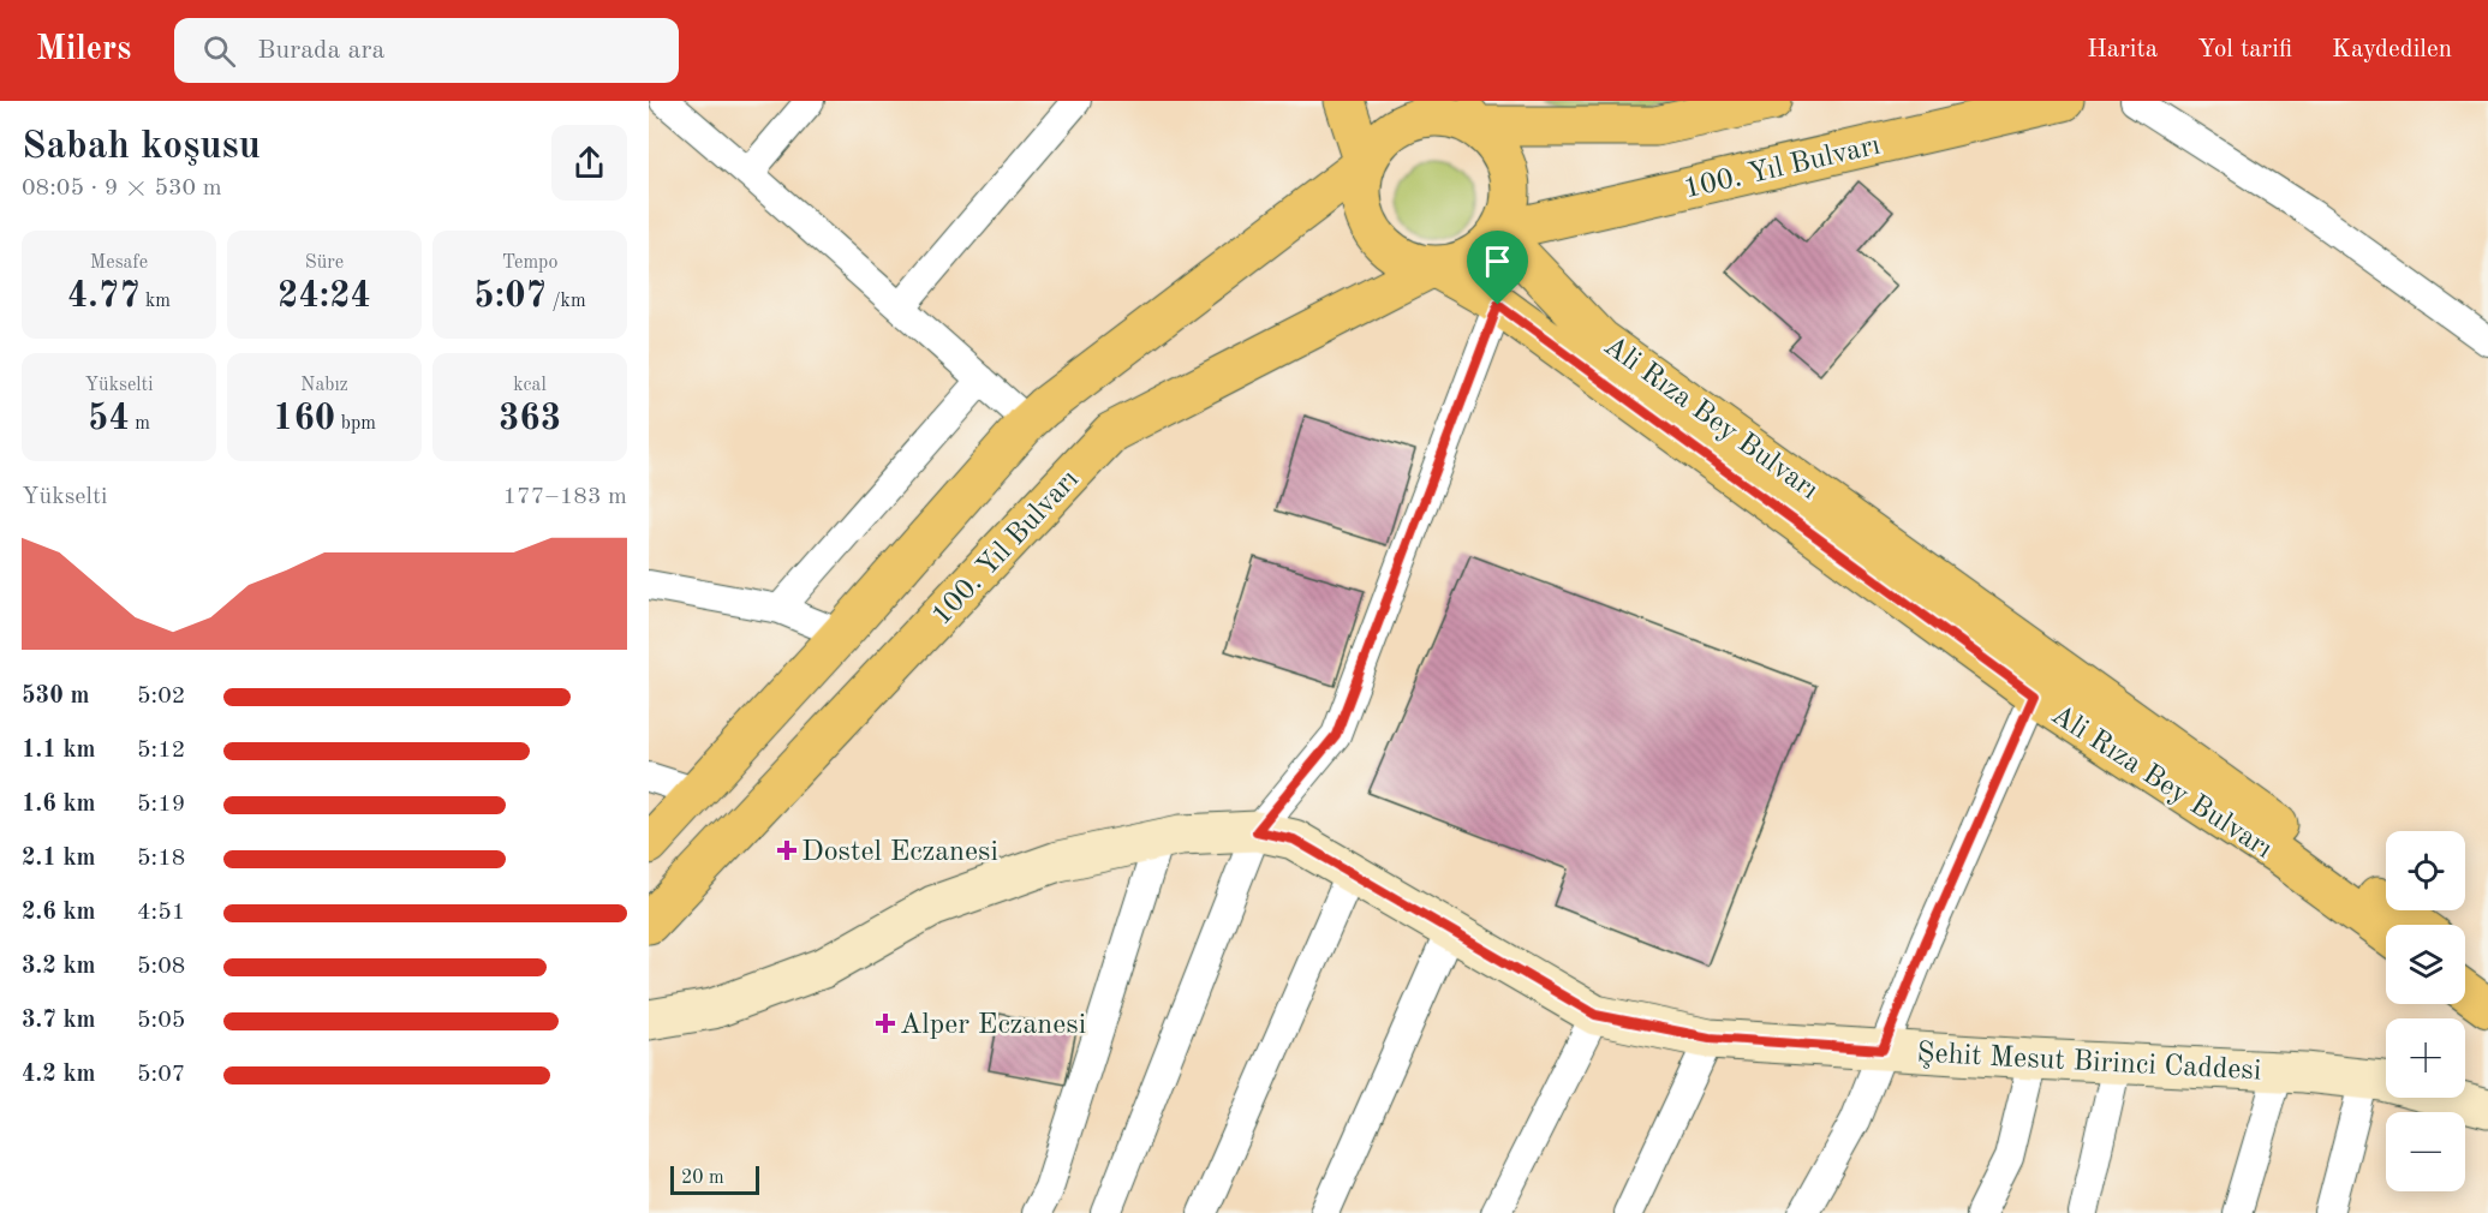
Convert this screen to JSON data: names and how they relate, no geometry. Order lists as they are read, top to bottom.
{
  "streets": {
    "main road": ["100. Yıl Bulvarı", "Ali Rıza Bey Bulvarı", "Şehit Mesut Birinci Caddesi"]
  },
  "crossings": [
    ["100. Yıl Bulvarı", "Ali Rıza Bey Bulvarı"]
  ],
  "places": {
    "health": ["Dostel Eczanesi", "Alper Eczanesi"]
  },
  "scale_bar": "20 m",
  "page": {
    "header": "Milers",
    "search": "Burada ara",
    "nav": ["Harita", "Yol tarifi", "Kaydedilen"],
    "heading": ["Sabah koşusu", "08:05 · 9 × 530 m"],
    "stats": [
      ["Mesafe", "4.77 km"],
      ["Süre", "24:24"],
      ["Tempo", "5:07 /km"],
      ["Yükselti", "54 m"],
      ["Nabız", "160 bpm"],
      ["kcal", "363"]
    ],
    "chart": ["Yükselti", "177–183 m"],
    "list": [
      {
        "name": "530 m",
        "note": "5:02"
      },
      {
        "name": "1.1 km",
        "note": "5:12"
      },
      {
        "name": "1.6 km",
        "note": "5:19"
      },
      {
        "name": "2.1 km",
        "note": "5:18"
      },
      {
        "name": "2.6 km",
        "note": "4:51"
      },
      {
        "name": "3.2 km",
        "note": "5:08"
      },
      {
        "name": "3.7 km",
        "note": "5:05"
      },
      {
        "name": "4.2 km",
        "note": "5:07"
      }
    ],
    "map_buttons": ["+", "−"],
    "scale": "20 m"
  }
}
